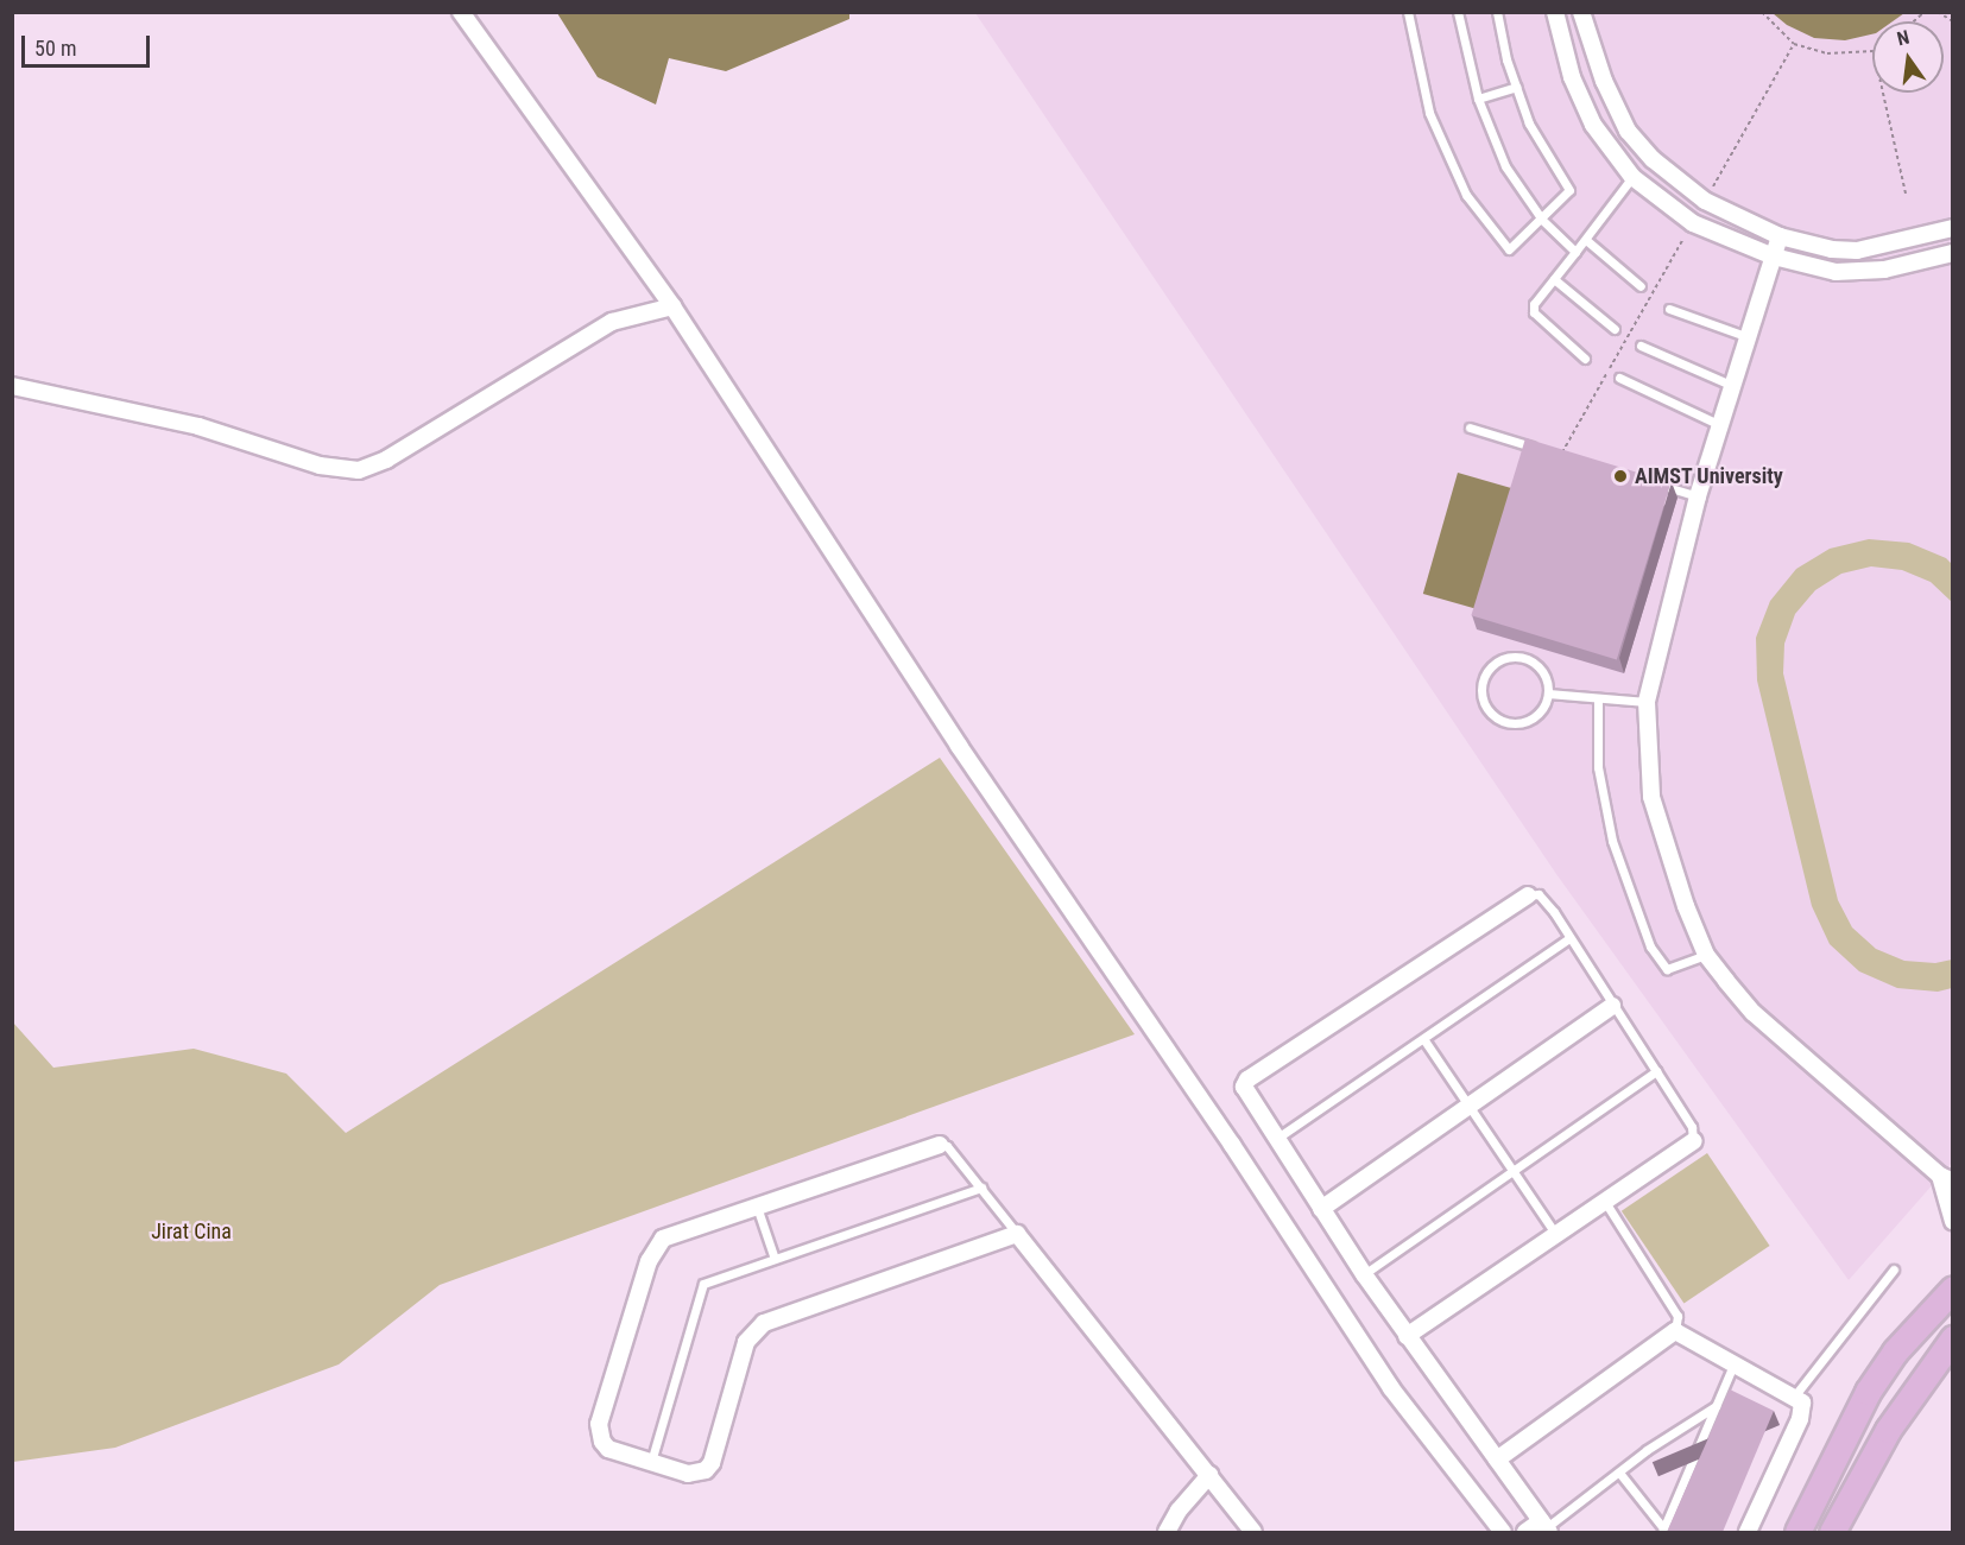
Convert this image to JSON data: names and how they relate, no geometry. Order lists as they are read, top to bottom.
{
  "parks": ["Jirat Cina"],
  "places": ["AIMST University"],
  "scale_bar": "50 m",
  "north": "top"
}
